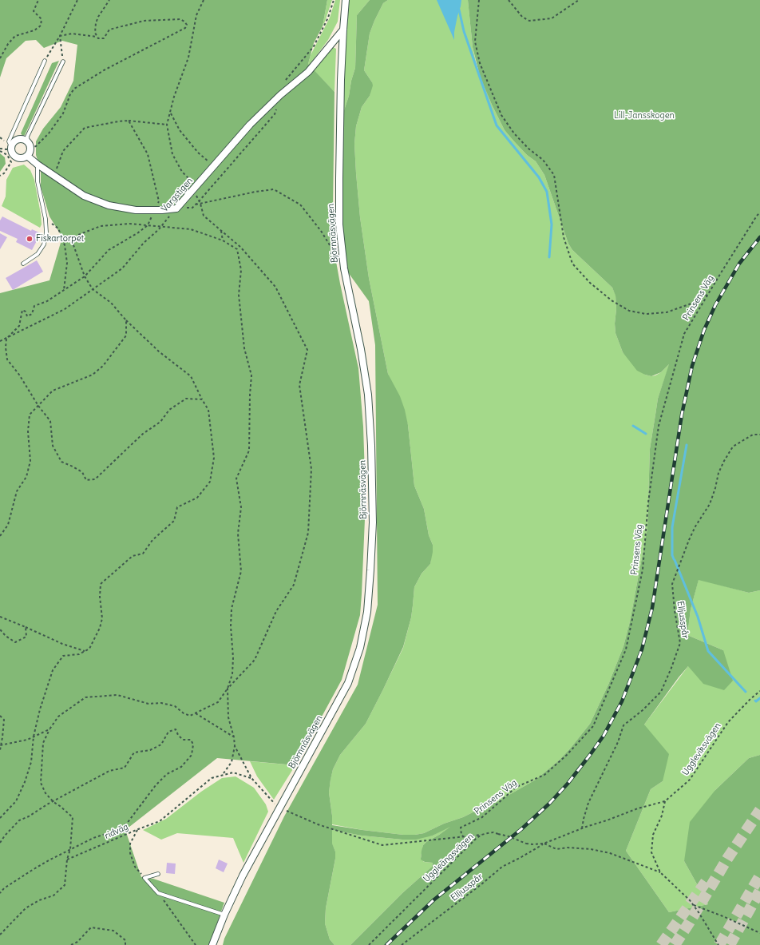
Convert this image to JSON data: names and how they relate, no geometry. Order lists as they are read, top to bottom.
{
  "streets": {
    "street": ["Vargstigen", "Björnnäsvägen"],
    "path": [
      "Prinsens Väg",
      "Elljusspår",
      "Uggleviksvägen",
      "ridväg",
      "Uggleängsvägen"
    ]
  },
  "crossings": [
    ["Vargstigen", "Björnnäsvägen"],
    ["Elljusspår", "Uggleängsvägen"],
    ["Uggleviksvägen", "Uggleängsvägen"]
  ],
  "parks": ["Lill-Jansskogen"],
  "places": ["Fiskartorpet"]
}
